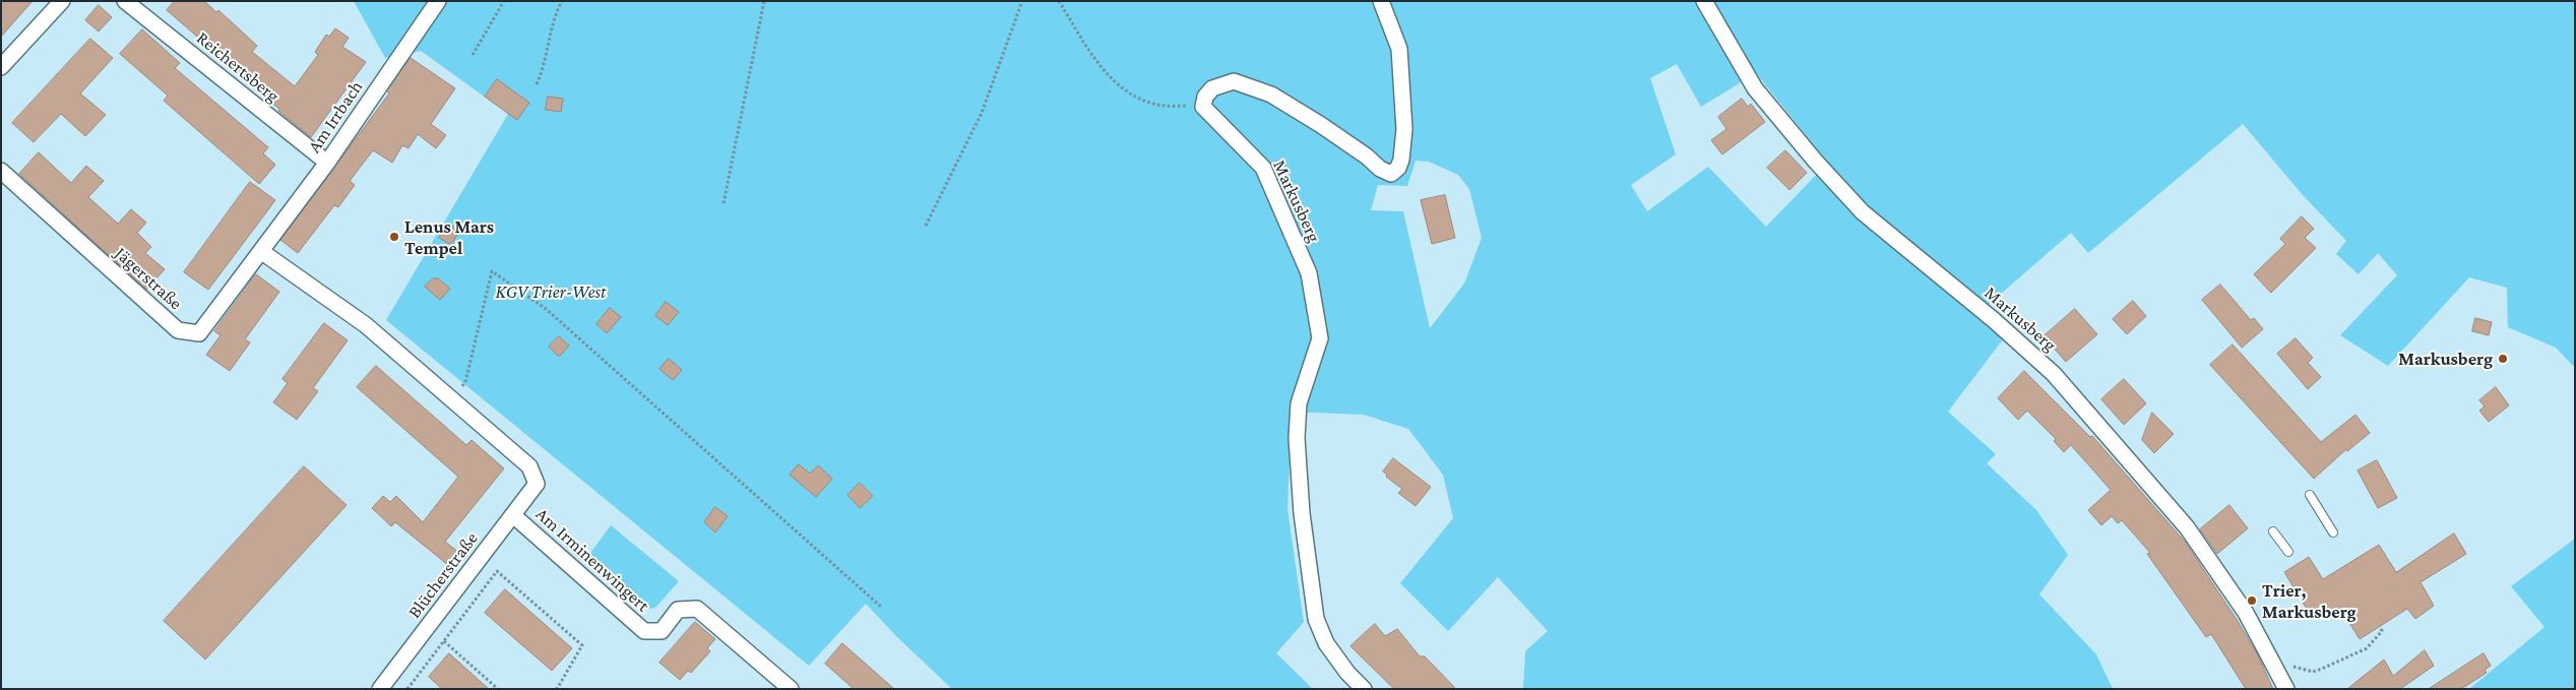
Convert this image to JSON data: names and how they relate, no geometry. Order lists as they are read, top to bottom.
{
  "streets": {
    "street": [
      "Reichertsberg",
      "Am Irrbach",
      "Markusberg",
      "Jägerstraße",
      "Am Irminenwingert",
      "Blücherstraße"
    ]
  },
  "crossings": [
    ["Reichertsberg", "Am Irrbach"],
    ["Am Irrbach", "Jägerstraße"],
    ["Am Irrbach", "Am Irminenwingert"],
    ["Jägerstraße", "Am Irminenwingert"],
    ["Am Irminenwingert", "Blücherstraße"]
  ],
  "parks": ["KGV Trier-West"],
  "places": ["Lenus Mars Tempel", "Markusberg", "Trier, Markusberg"]
}
